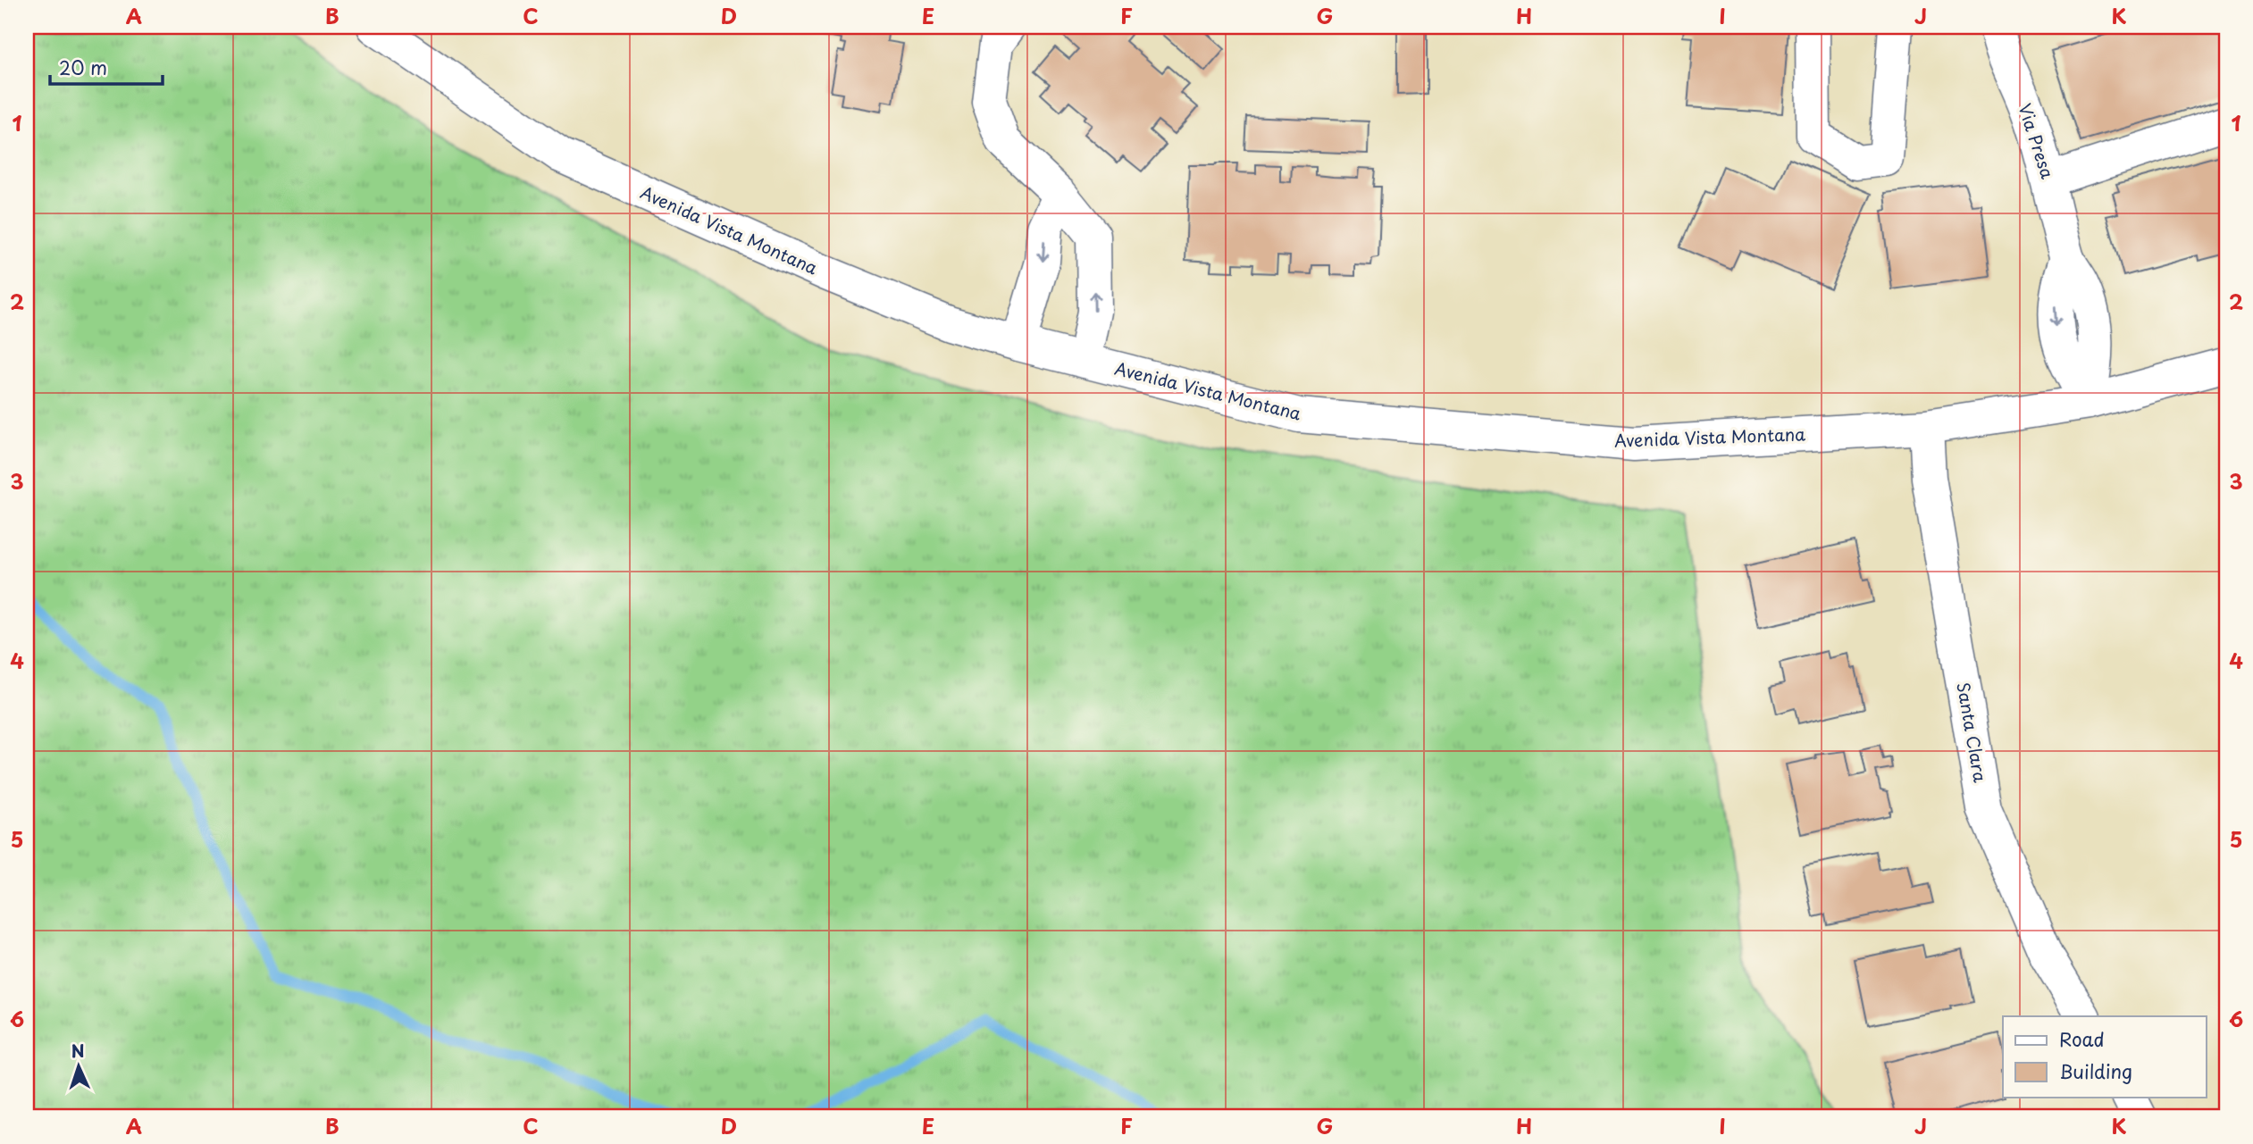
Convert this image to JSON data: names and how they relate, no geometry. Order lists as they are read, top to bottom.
{
  "streets": {
    "street": ["Via Presa", "Avenida Vista Montana", "Santa Clara"]
  },
  "crossings": [
    ["Via Presa", "Avenida Vista Montana"],
    ["Avenida Vista Montana", "Santa Clara"]
  ],
  "legend": ["Road", "Building"],
  "scale_bar": "20 m",
  "north": "top",
  "grid": {
    "columns": [
      "A",
      "B",
      "C",
      "D",
      "E",
      "F",
      "G",
      "H",
      "I",
      "J",
      "K"
    ],
    "rows": [
      "1",
      "2",
      "3",
      "4",
      "5",
      "6"
    ]
  }
}
